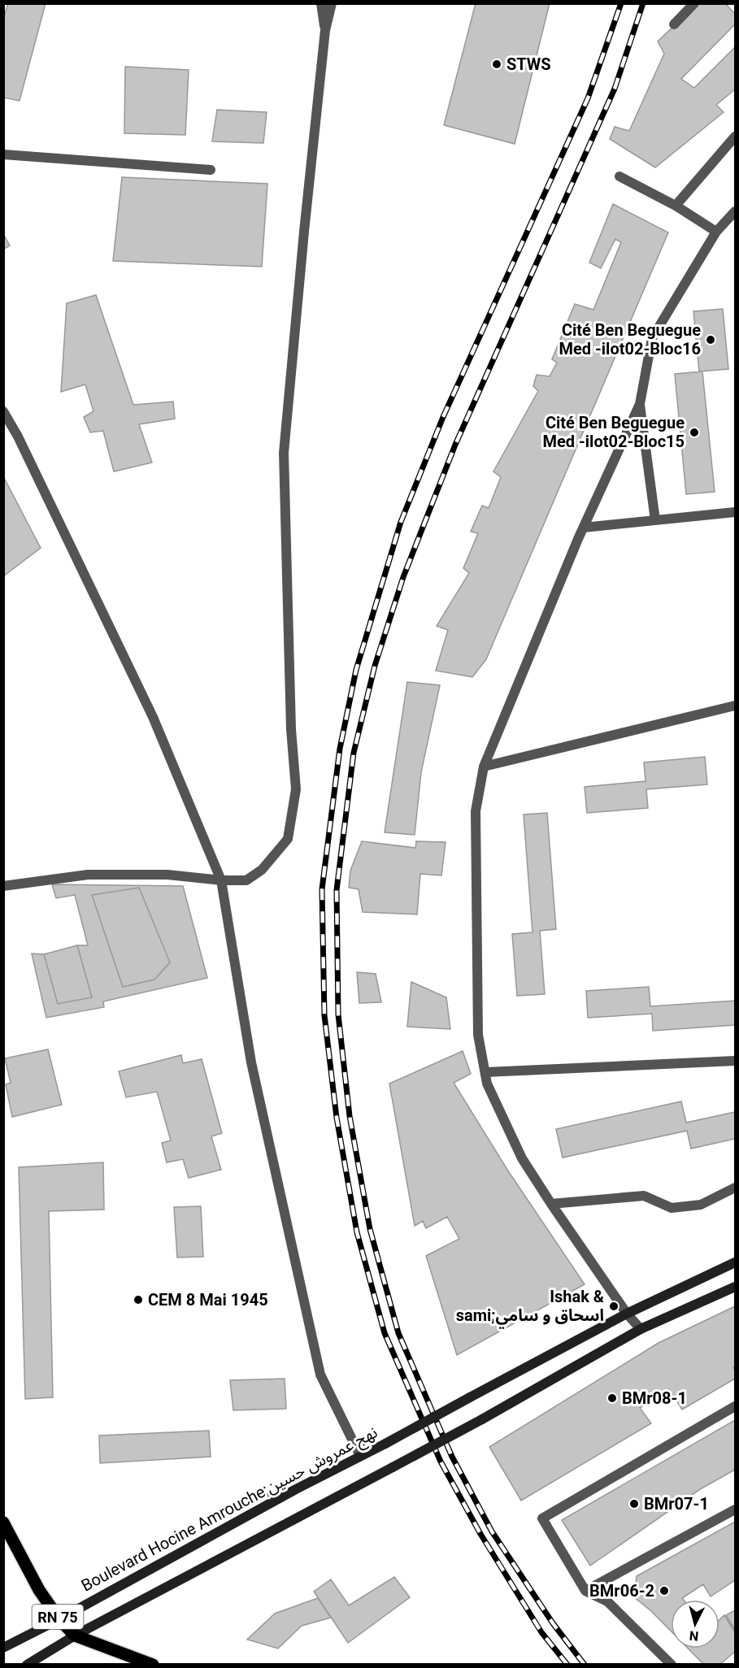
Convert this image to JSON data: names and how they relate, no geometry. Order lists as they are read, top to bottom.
{
  "streets": {
    "main road": ["Boulevard Hocine Amrouche;نهج عمروش حسين", "RN 75"]
  },
  "crossings": [
    ["Boulevard Hocine Amrouche;نهج عمروش حسين", "RN 75"]
  ],
  "places": [
    "STWS",
    "Cité Ben Beguegue Med -ilot02-Bloc16",
    "Cité Ben Beguegue Med -ilot02-Bloc15",
    "CEM 8 Mai 1945",
    "Ishak & sami;اسحاق و سامي",
    "BMr08-1",
    "BMr07-1",
    "BMr06-2"
  ],
  "north": "bottom"
}
